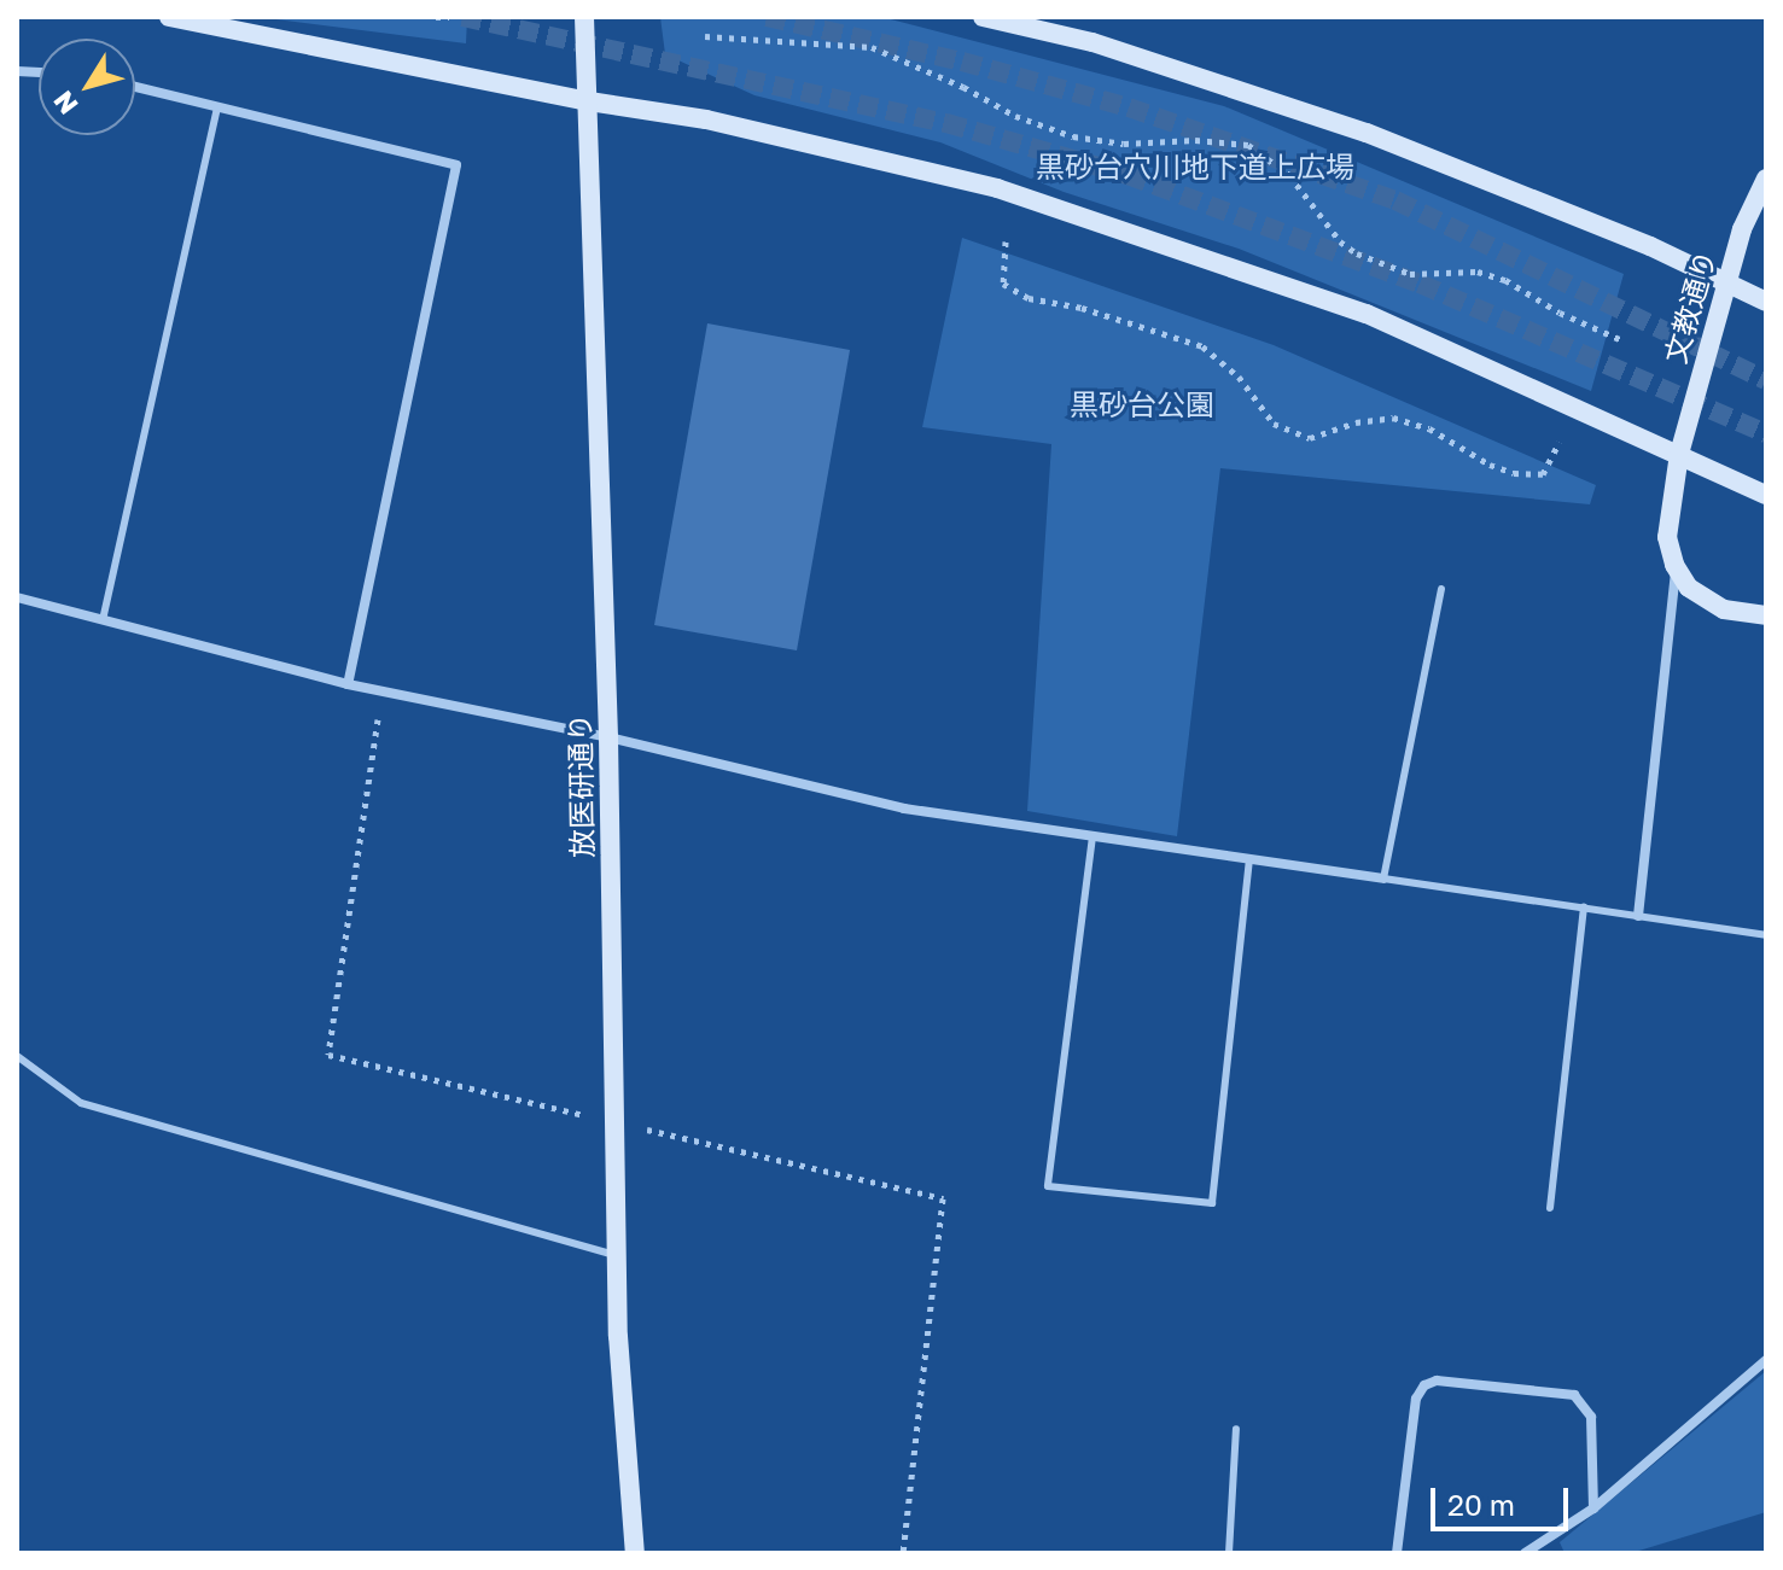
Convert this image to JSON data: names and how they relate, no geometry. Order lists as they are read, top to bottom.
{
  "streets": {
    "street": ["文教通り", "放医研通り"]
  },
  "parks": ["黒砂台穴川地下道上広場", "黒砂台公園"],
  "scale_bar": "20 m",
  "north": "bottom left"
}
